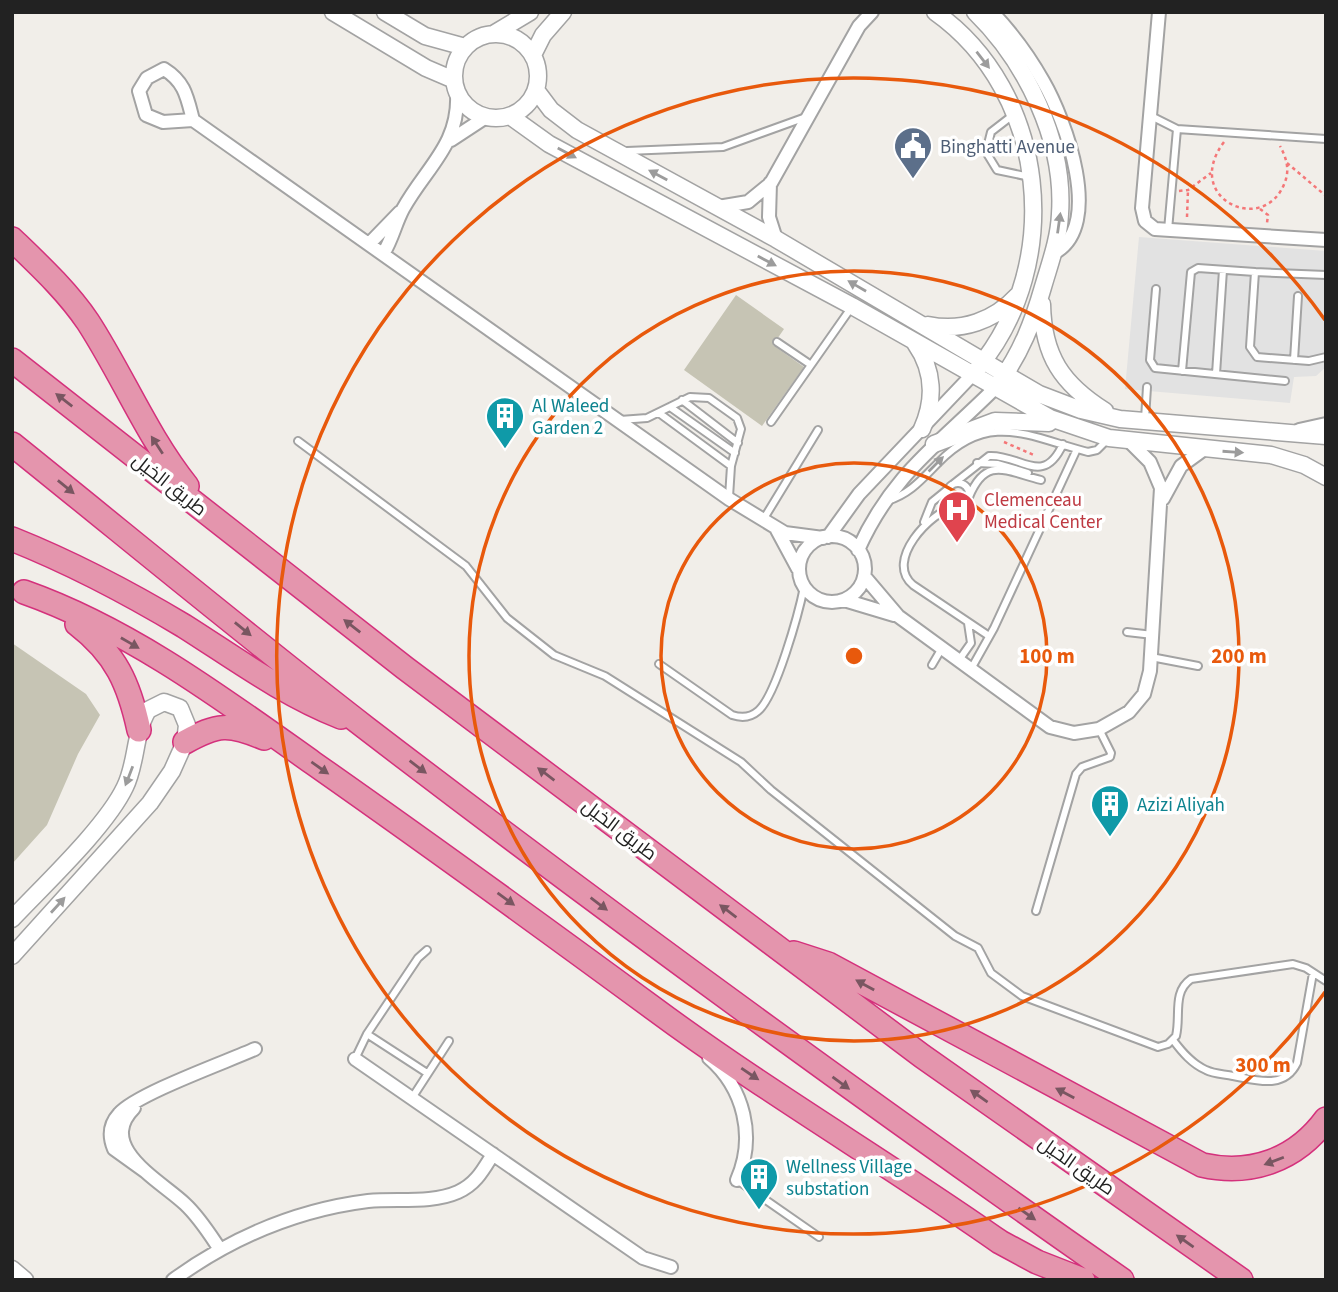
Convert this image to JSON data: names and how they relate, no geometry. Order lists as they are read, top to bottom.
{
  "streets": {
    "highway": ["طريق الخيل"]
  },
  "places": {
    "public building": ["Binghatti Avenue"],
    "building": ["Al Waleed Garden 2", "Azizi Aliyah", "Wellness Village substation"],
    "hospital": ["Clemenceau Medical Center"]
  },
  "rings": ["100 m", "200 m", "300 m"]
}
